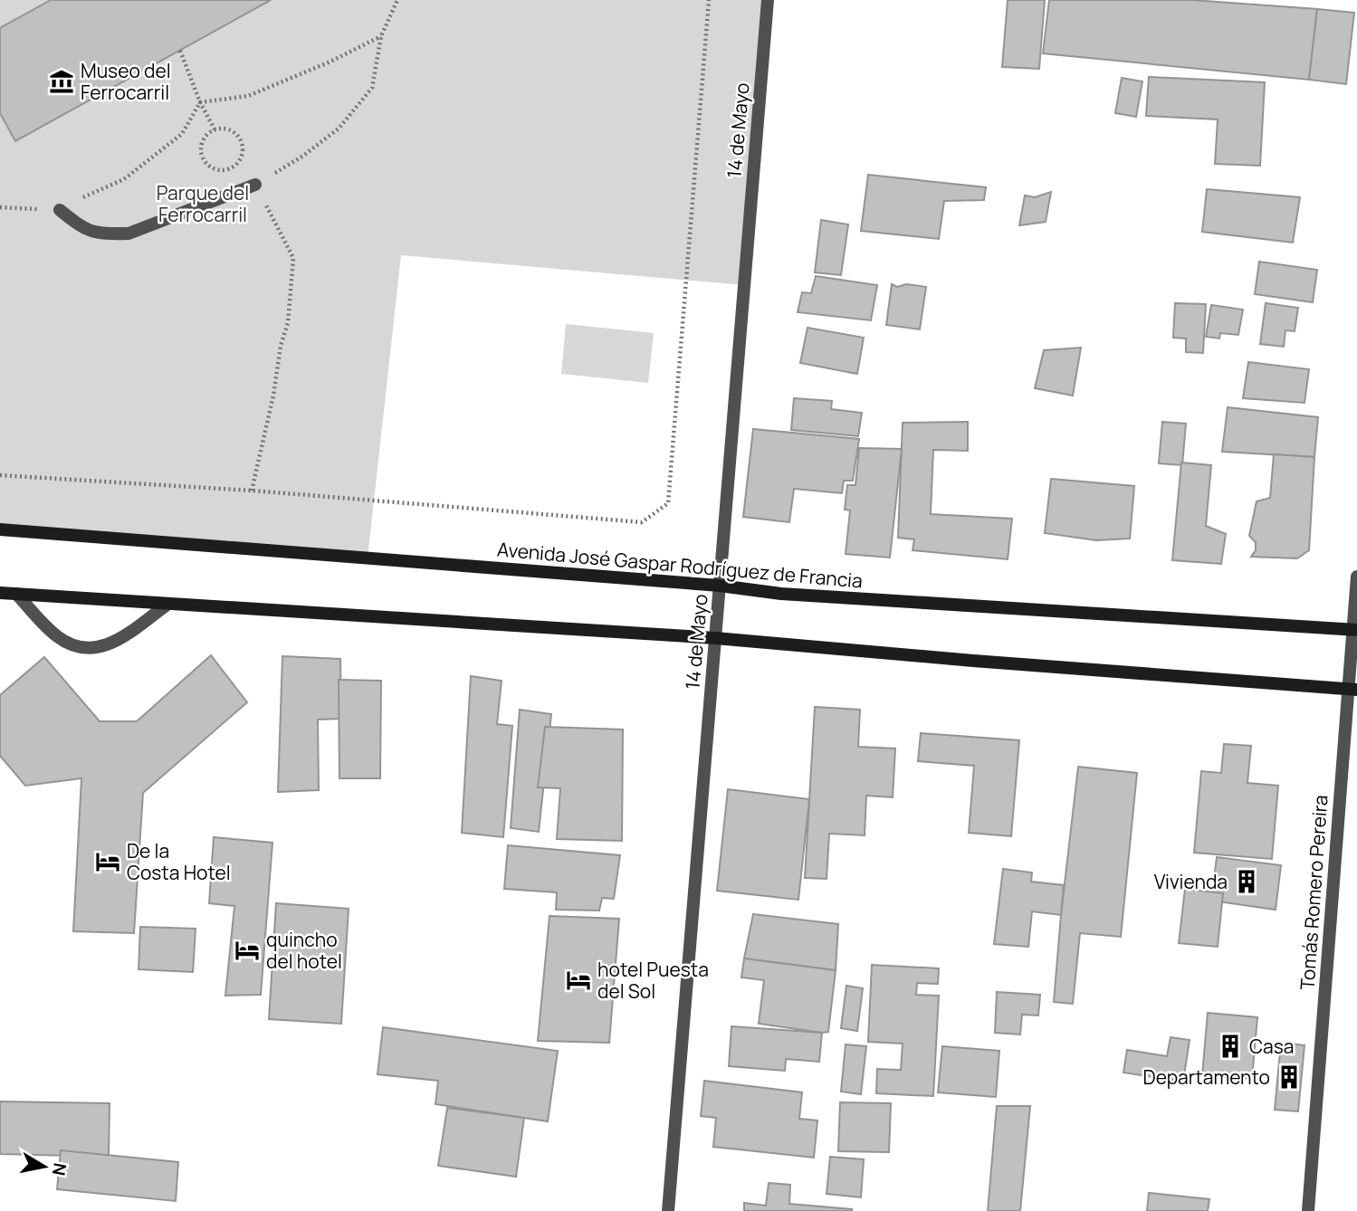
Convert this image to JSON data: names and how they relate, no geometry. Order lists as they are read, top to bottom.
{
  "streets": {
    "main road": ["Avenida José Gaspar Rodríguez de Francia"],
    "street": ["14 de Mayo", "Tomás Romero Pereira"]
  },
  "crossings": [
    ["14 de Mayo", "Avenida José Gaspar Rodríguez de Francia"],
    ["Avenida José Gaspar Rodríguez de Francia", "Tomás Romero Pereira"]
  ],
  "parks": ["Parque del Ferrocarril"],
  "places": {
    "museum": ["Museo del Ferrocarril"],
    "hotel": ["De la Costa Hotel", "quincho del hotel", "hotel Puesta del Sol"],
    "building": ["Vivienda", "Casa", "Departamento"]
  },
  "north": "right"
}
